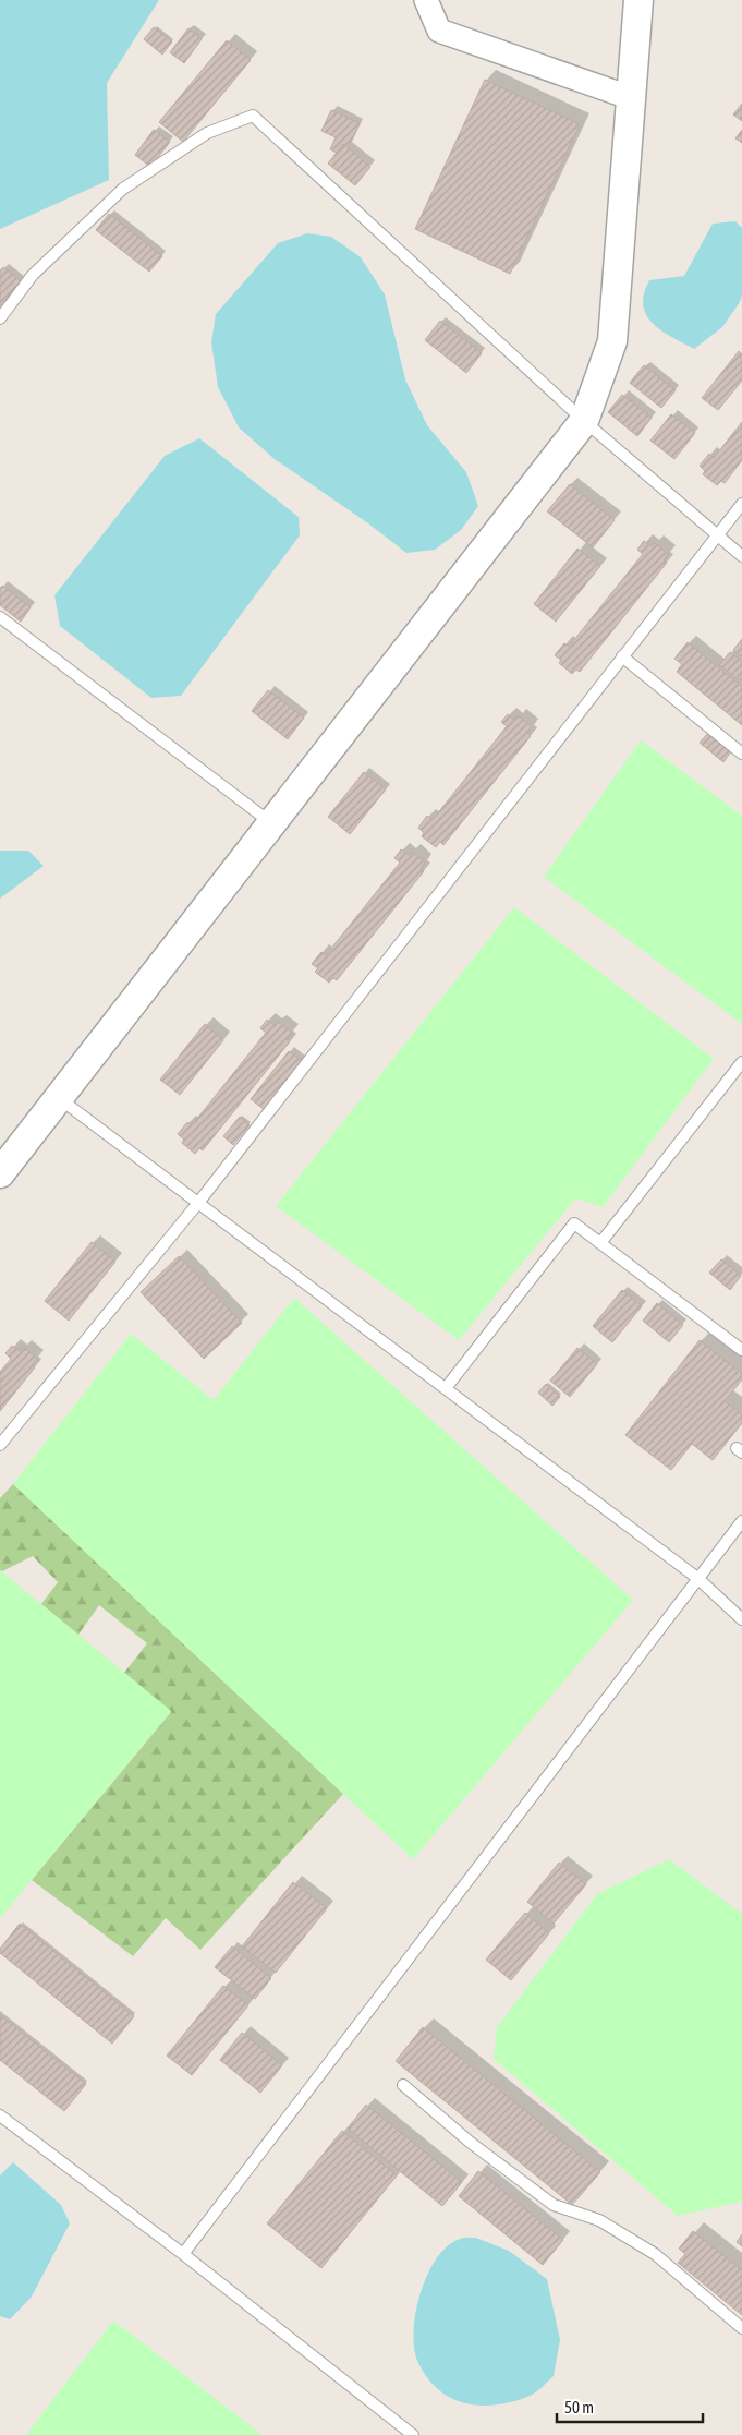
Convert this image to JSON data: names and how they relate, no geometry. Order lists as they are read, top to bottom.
{
  "scale_bar": "50 m"
}
